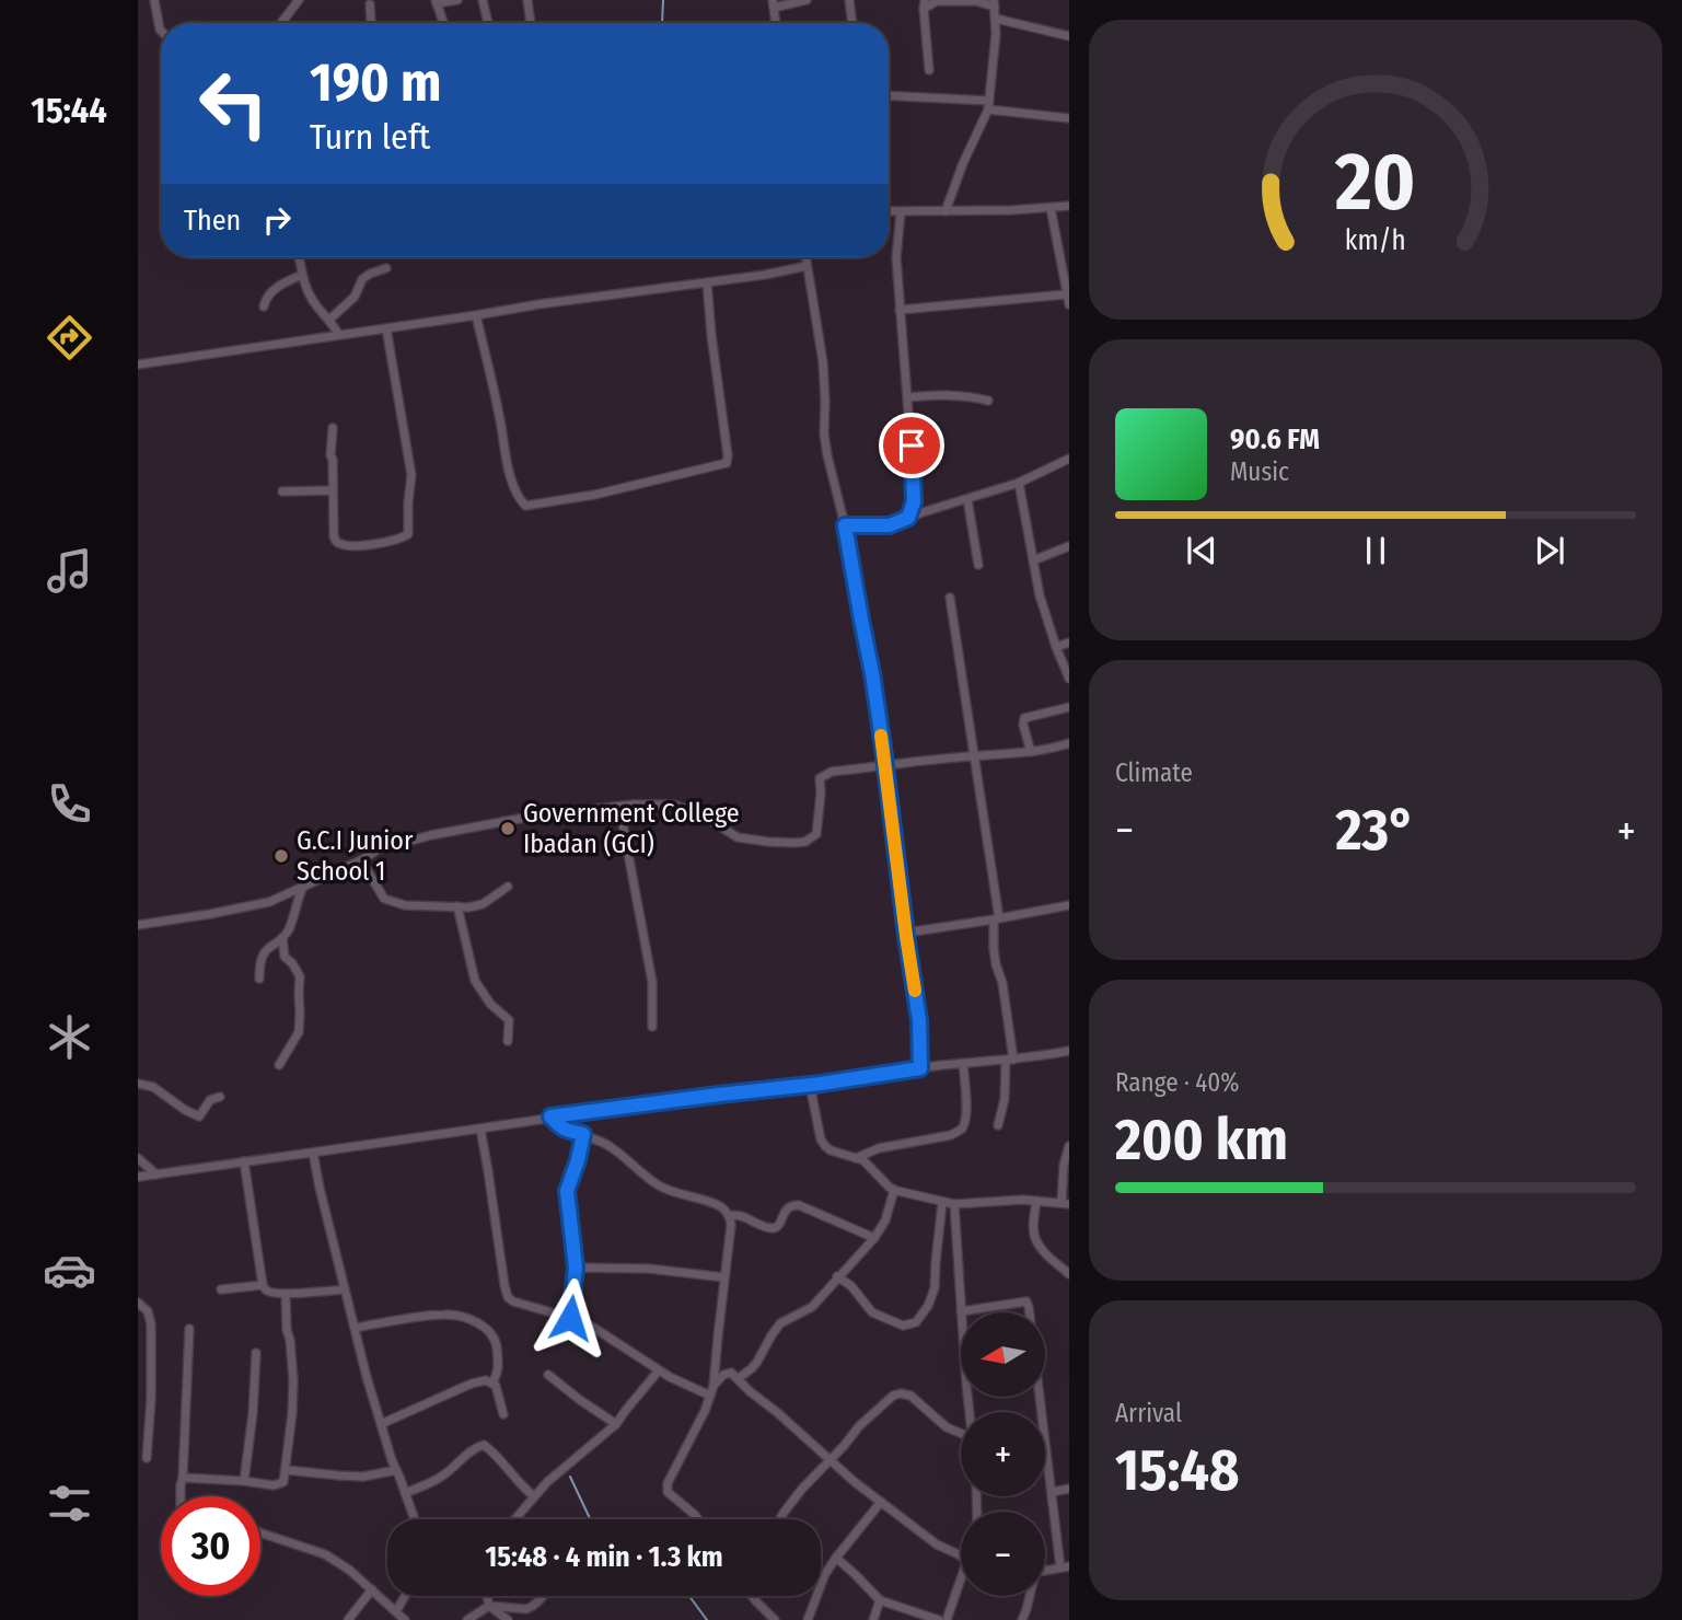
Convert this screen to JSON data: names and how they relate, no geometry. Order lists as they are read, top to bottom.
{
  "places": ["Government College Ibadan (GCI)", "G.C.I Junior School 1"],
  "north": "left",
  "page": {
    "tabs": "15:44",
    "turn": ["190 m", "Turn left"],
    "then": "Then",
    "song": ["90.6 FM", "Music"],
    "tile": [
      "Climate",
      ["Range · 40%", "200 km"],
      ["Arrival", "15:48"]
    ],
    "heat": ["−", "23°", "+"],
    "map_buttons": ["+", "−"],
    "limit": "30",
    "trip": "15:48 · 4 min · 1.3 km",
    "gauge": ["20", "km/h"]
  }
}
